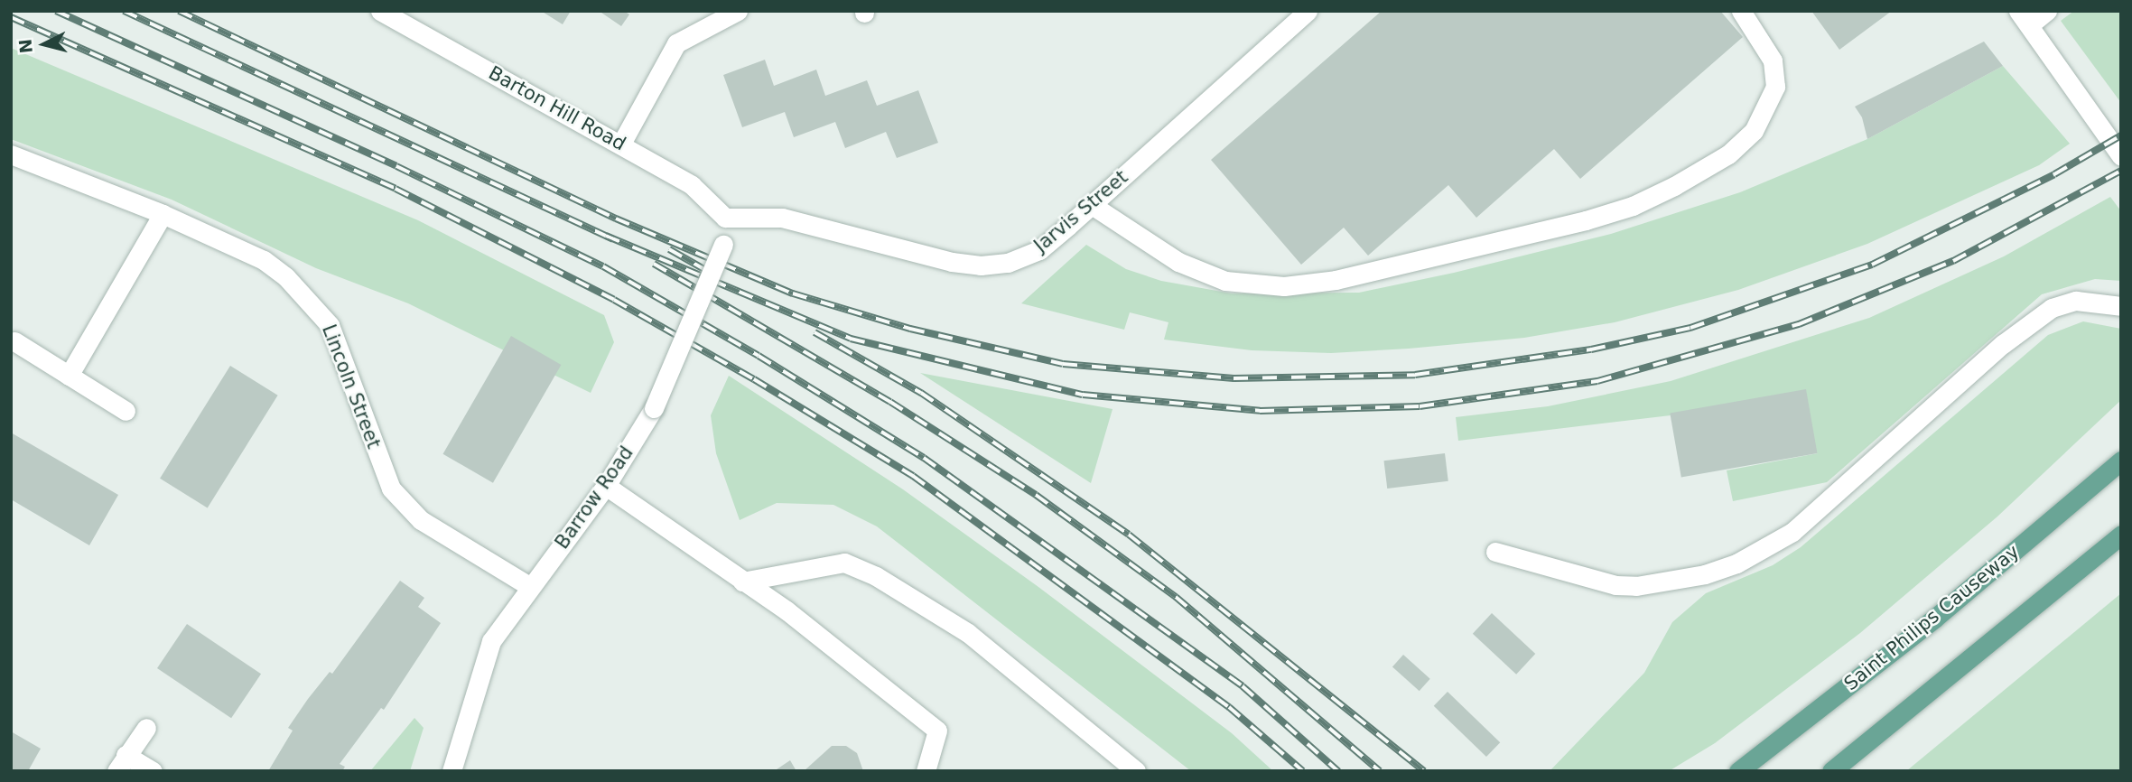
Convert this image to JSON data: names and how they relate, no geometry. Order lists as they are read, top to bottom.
{
  "streets": {
    "main road": ["Saint Philips Causeway"],
    "street": [
      "Barton Hill Road",
      "Jarvis Street",
      "Lincoln Street",
      "Barrow Road"
    ]
  },
  "crossings": [
    ["Barton Hill Road", "Jarvis Street"],
    ["Barton Hill Road", "Barrow Road"],
    ["Jarvis Street", "Barrow Road"],
    ["Lincoln Street", "Barrow Road"]
  ],
  "north": "left"
}
